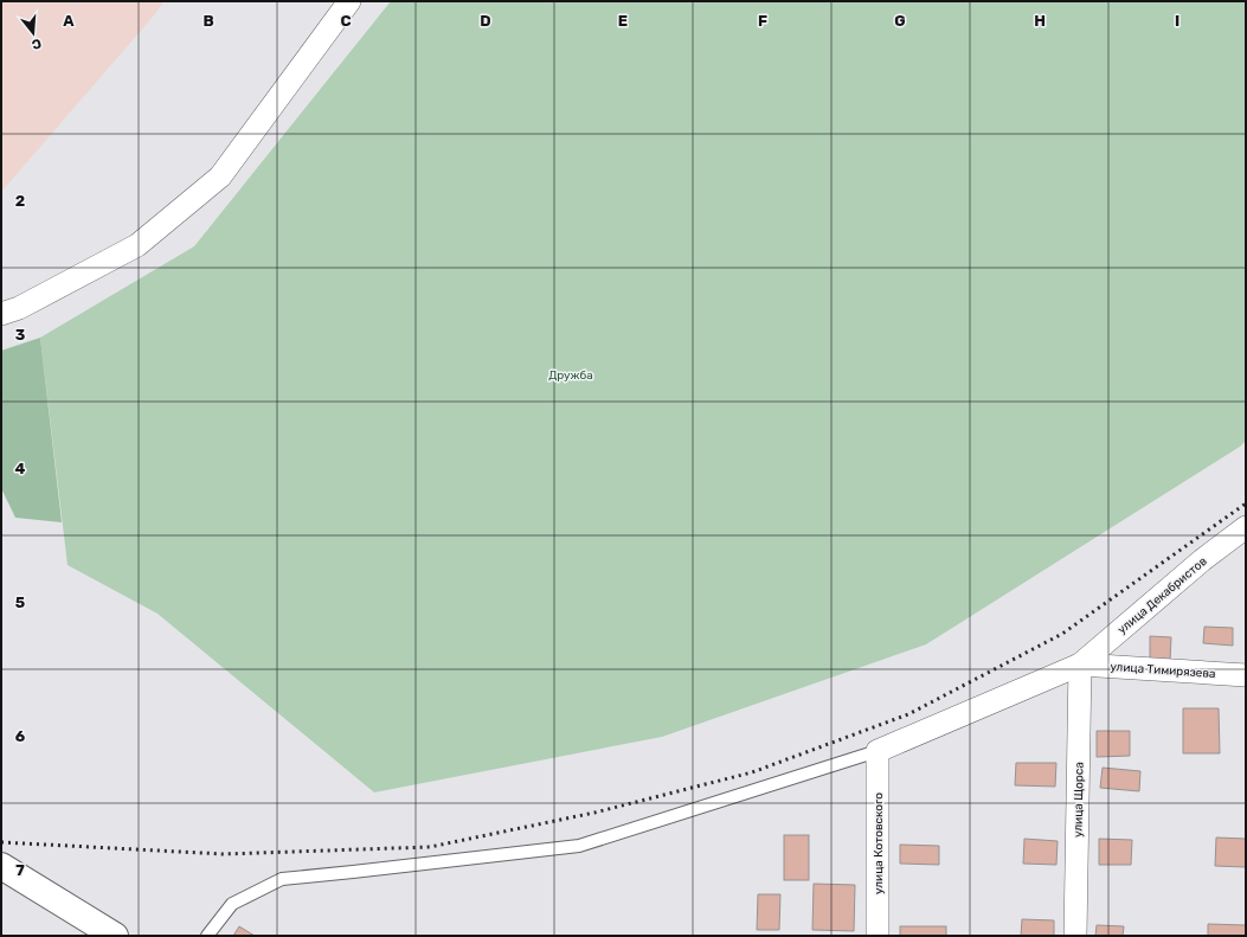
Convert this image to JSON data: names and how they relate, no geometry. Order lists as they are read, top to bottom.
{
  "streets": {
    "street": [
      "улица Декабристов",
      "улица Тимирязева",
      "улица Щорса",
      "улица Котовского"
    ]
  },
  "crossings": [
    ["улица Декабристов", "улица Тимирязева"],
    ["улица Декабристов", "улица Щорса"],
    ["улица Тимирязева", "улица Щорса"]
  ],
  "parks": ["Дружба"],
  "north": "bottom",
  "grid": {
    "columns": [
      "A",
      "B",
      "C",
      "D",
      "E",
      "F",
      "G",
      "H",
      "I"
    ],
    "rows": [
      "2",
      "3",
      "4",
      "5",
      "6",
      "7"
    ]
  }
}
